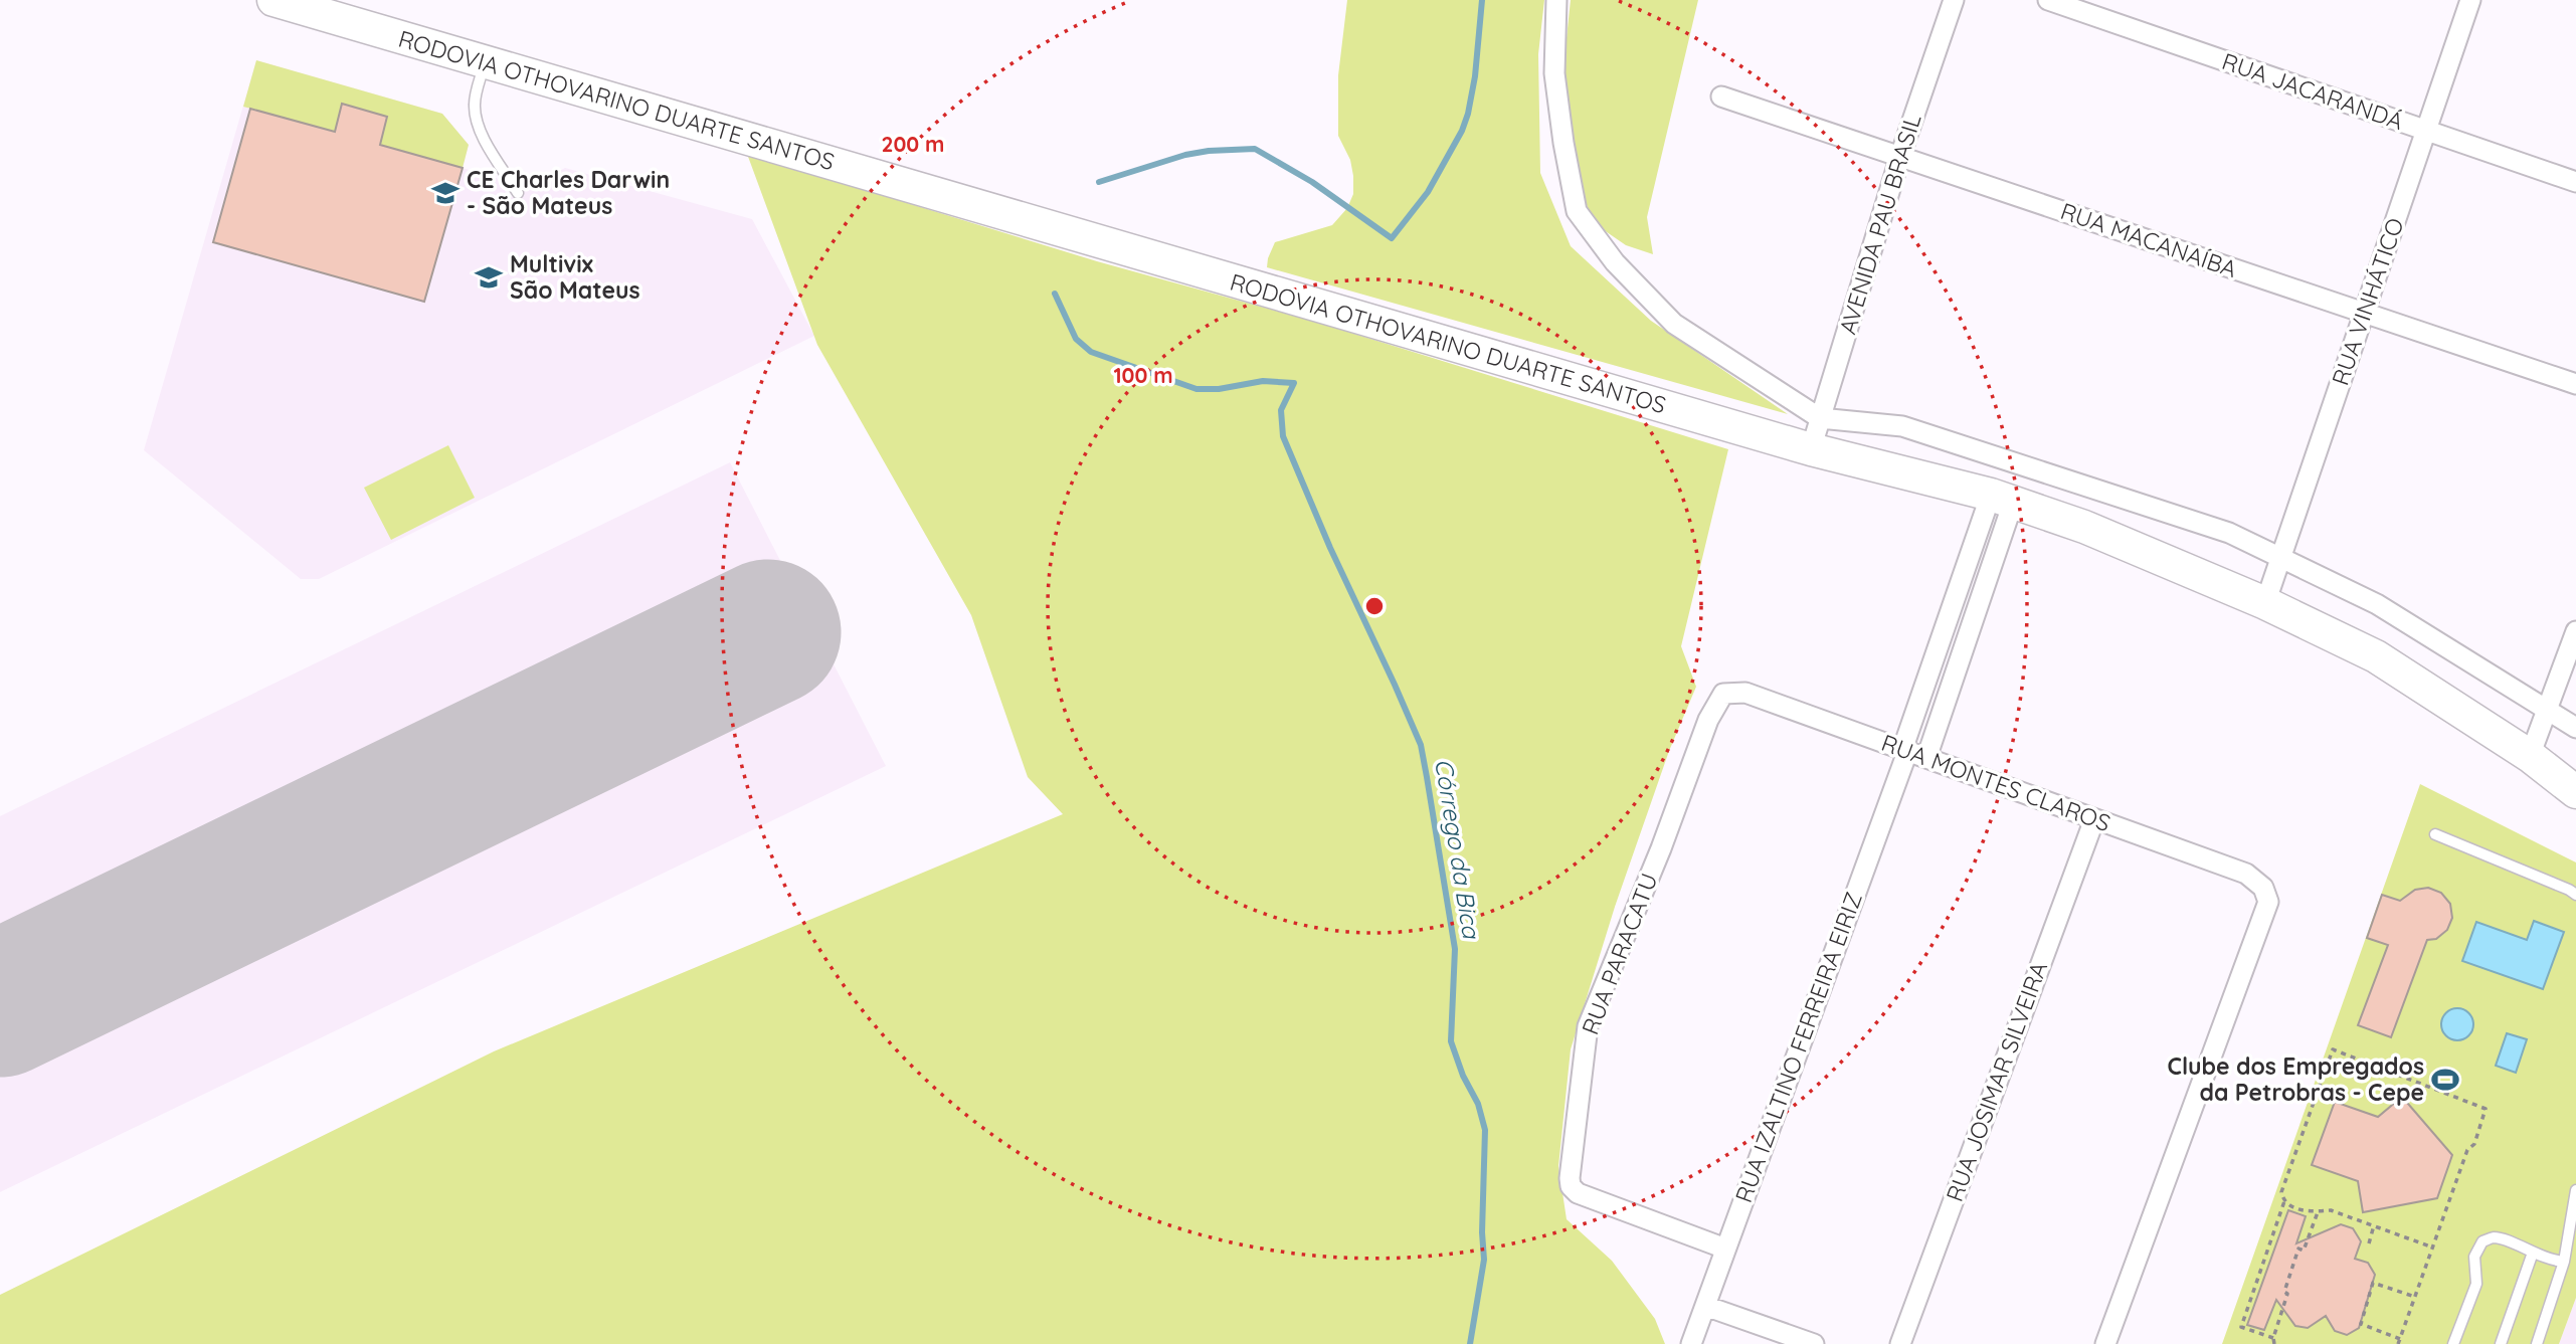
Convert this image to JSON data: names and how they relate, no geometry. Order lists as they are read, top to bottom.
{
  "streets": {
    "main road": ["RODOVIA OTHOVARINO DUARTE SANTOS"],
    "street": [
      "RUA JACARANDÁ",
      "AVENIDA PAU BRASIL",
      "RUA MACANAÍBA",
      "RUA VINHÁTICO",
      "RUA MONTES CLAROS",
      "RUA PARACATU",
      "RUA IZALTINO FERREIRA EIRIZ",
      "RUA JOSIMAR SILVEIRA"
    ]
  },
  "crossings": [
    ["RUA JACARANDÁ", "RUA VINHÁTICO"],
    ["RODOVIA OTHOVARINO DUARTE SANTOS", "AVENIDA PAU BRASIL"],
    ["RODOVIA OTHOVARINO DUARTE SANTOS", "RUA VINHÁTICO"],
    ["RODOVIA OTHOVARINO DUARTE SANTOS", "RUA IZALTINO FERREIRA EIRIZ"],
    ["AVENIDA PAU BRASIL", "RUA MACANAÍBA"],
    ["RUA MACANAÍBA", "RUA VINHÁTICO"],
    ["RUA MONTES CLAROS", "RUA PARACATU"],
    ["RUA MONTES CLAROS", "RUA IZALTINO FERREIRA EIRIZ"],
    ["RUA MONTES CLAROS", "RUA JOSIMAR SILVEIRA"],
    ["RUA PARACATU", "RUA IZALTINO FERREIRA EIRIZ"]
  ],
  "water": ["Córrego da Bica"],
  "places": {
    "school or university": ["CE Charles Darwin - São Mateus", "Multivix São Mateus"],
    "sports": ["Clube dos Empregados da Petrobras - Cepe"]
  },
  "rings": ["200 m", "100 m"]
}
